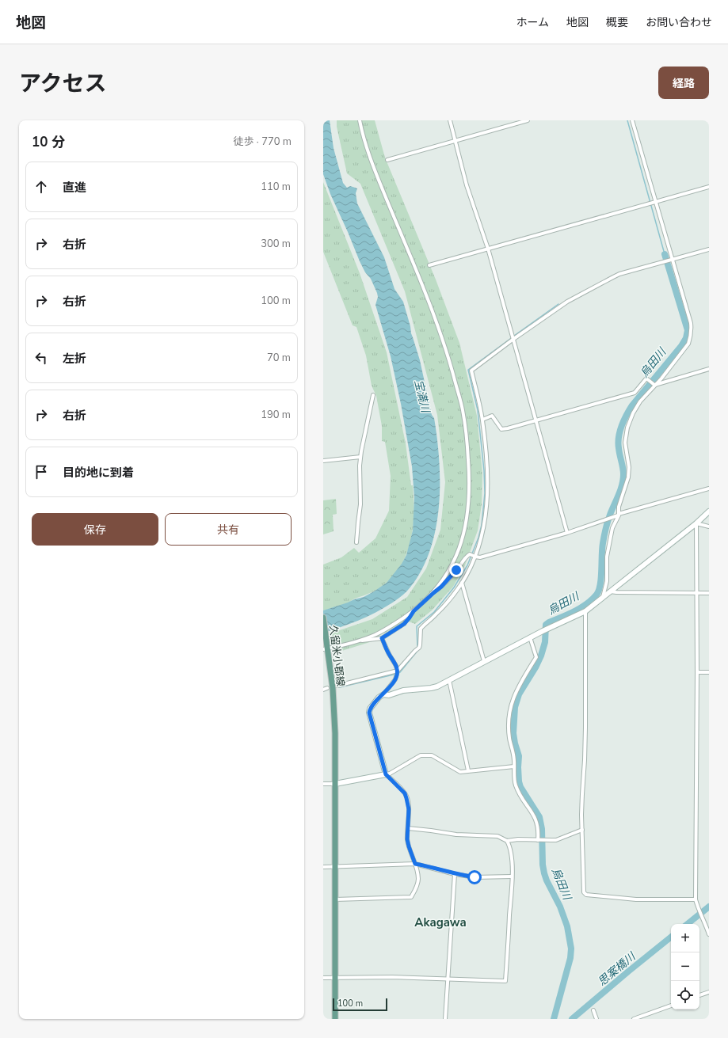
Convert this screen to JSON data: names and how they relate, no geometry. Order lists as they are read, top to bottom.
{
  "streets": {
    "main road": ["久留米小郡線"]
  },
  "districts": ["Akagawa"],
  "water": ["烏田川", "宝満川", "思案橋川"],
  "scale_bar": "100 m",
  "page": {
    "header": "地図",
    "nav": [
      "ホーム",
      "地図",
      "概要",
      "お問い合わせ"
    ],
    "title": "アクセス",
    "buttons": [
      "経路",
      ["保存", "共有"]
    ],
    "heading": ["10 分", "徒歩 · 770 m"],
    "list": [
      ["直進", "110 m"],
      ["右折", "300 m"],
      ["右折", "100 m"],
      ["左折", "70 m"],
      ["右折", "190 m"],
      "目的地に到着"
    ],
    "map_buttons": ["+", "−"],
    "scale": "100 m"
  }
}
